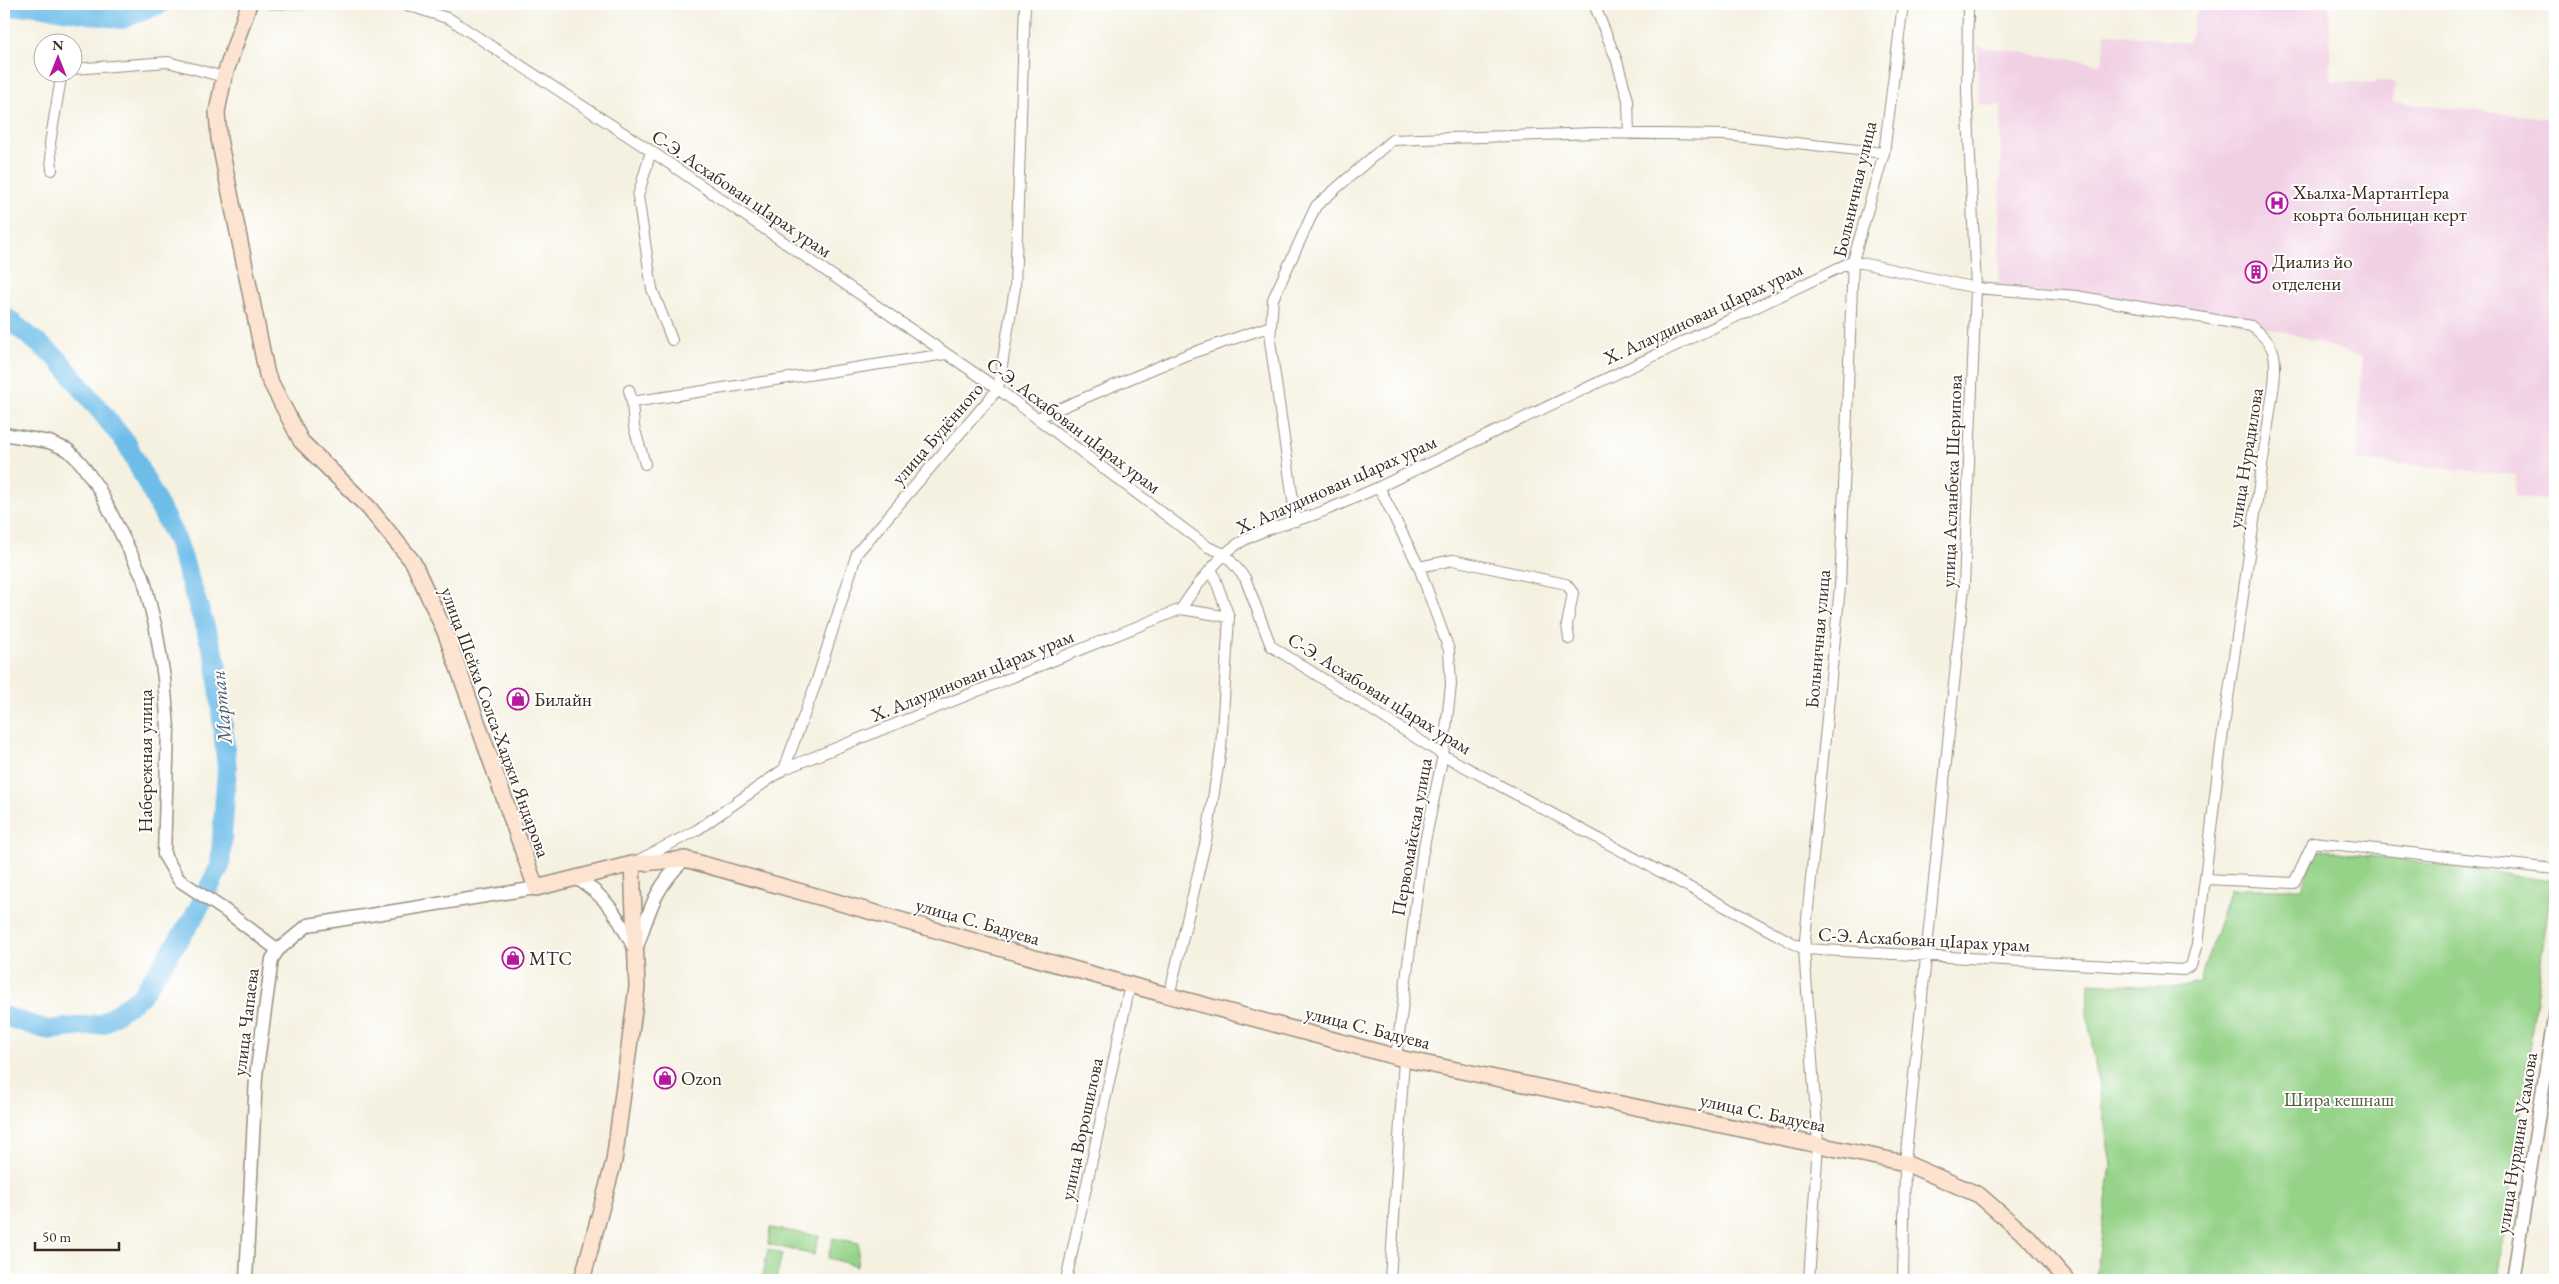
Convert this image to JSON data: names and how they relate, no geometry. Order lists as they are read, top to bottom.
{
  "streets": {
    "main road": ["улица Шейха Солса-Хаджи Яндарова", "улица С. Бадуева"],
    "street": [
      "Больничная улица",
      "С-Э. Асхабован цIарах урам",
      "Х. Алаудинован цIарах урам",
      "улица Будённого",
      "улица Нурадилова",
      "улица Асланбека Шерипова",
      "Набережная улица",
      "Первомайская улица",
      "улица Чапаева",
      "улица Ворошилова",
      "улица Нурдина Усамова"
    ]
  },
  "crossings": [
    ["Больничная улица", "С-Э. Асхабован цIарах урам"],
    ["Больничная улица", "Х. Алаудинован цIарах урам"],
    ["Больничная улица", "улица С. Бадуева"],
    ["С-Э. Асхабован цIарах урам", "Х. Алаудинован цIарах урам"],
    ["С-Э. Асхабован цIарах урам", "улица Будённого"],
    ["С-Э. Асхабован цIарах урам", "улица Нурадилова"],
    ["С-Э. Асхабован цIарах урам", "улица Асланбека Шерипова"],
    ["С-Э. Асхабован цIарах урам", "Первомайская улица"],
    ["Х. Алаудинован цIарах урам", "улица Будённого"],
    ["Х. Алаудинован цIарах урам", "Первомайская улица"],
    ["Х. Алаудинован цIарах урам", "улица С. Бадуева"],
    ["улица Нурадилова", "улица Асланбека Шерипова"],
    ["улица Асланбека Шерипова", "улица С. Бадуева"],
    ["улица Шейха Солса-Хаджи Яндарова", "улица С. Бадуева"],
    ["улица Шейха Солса-Хаджи Яндарова", "улица Чапаева"],
    ["Набережная улица", "улица Чапаева"],
    ["Первомайская улица", "улица С. Бадуева"],
    ["улица С. Бадуева", "улица Чапаева"],
    ["улица С. Бадуева", "улица Ворошилова"]
  ],
  "water": ["Мартан"],
  "parks": ["Шира кешнаш"],
  "places": {
    "hospital": ["Хьалха-МартантIера коьрта больницан керт"],
    "building": ["Диализ йо отделени"],
    "shop": ["Билайн", "МТС", "Ozon"]
  },
  "scale_bar": "50 m",
  "north": "top"
}
